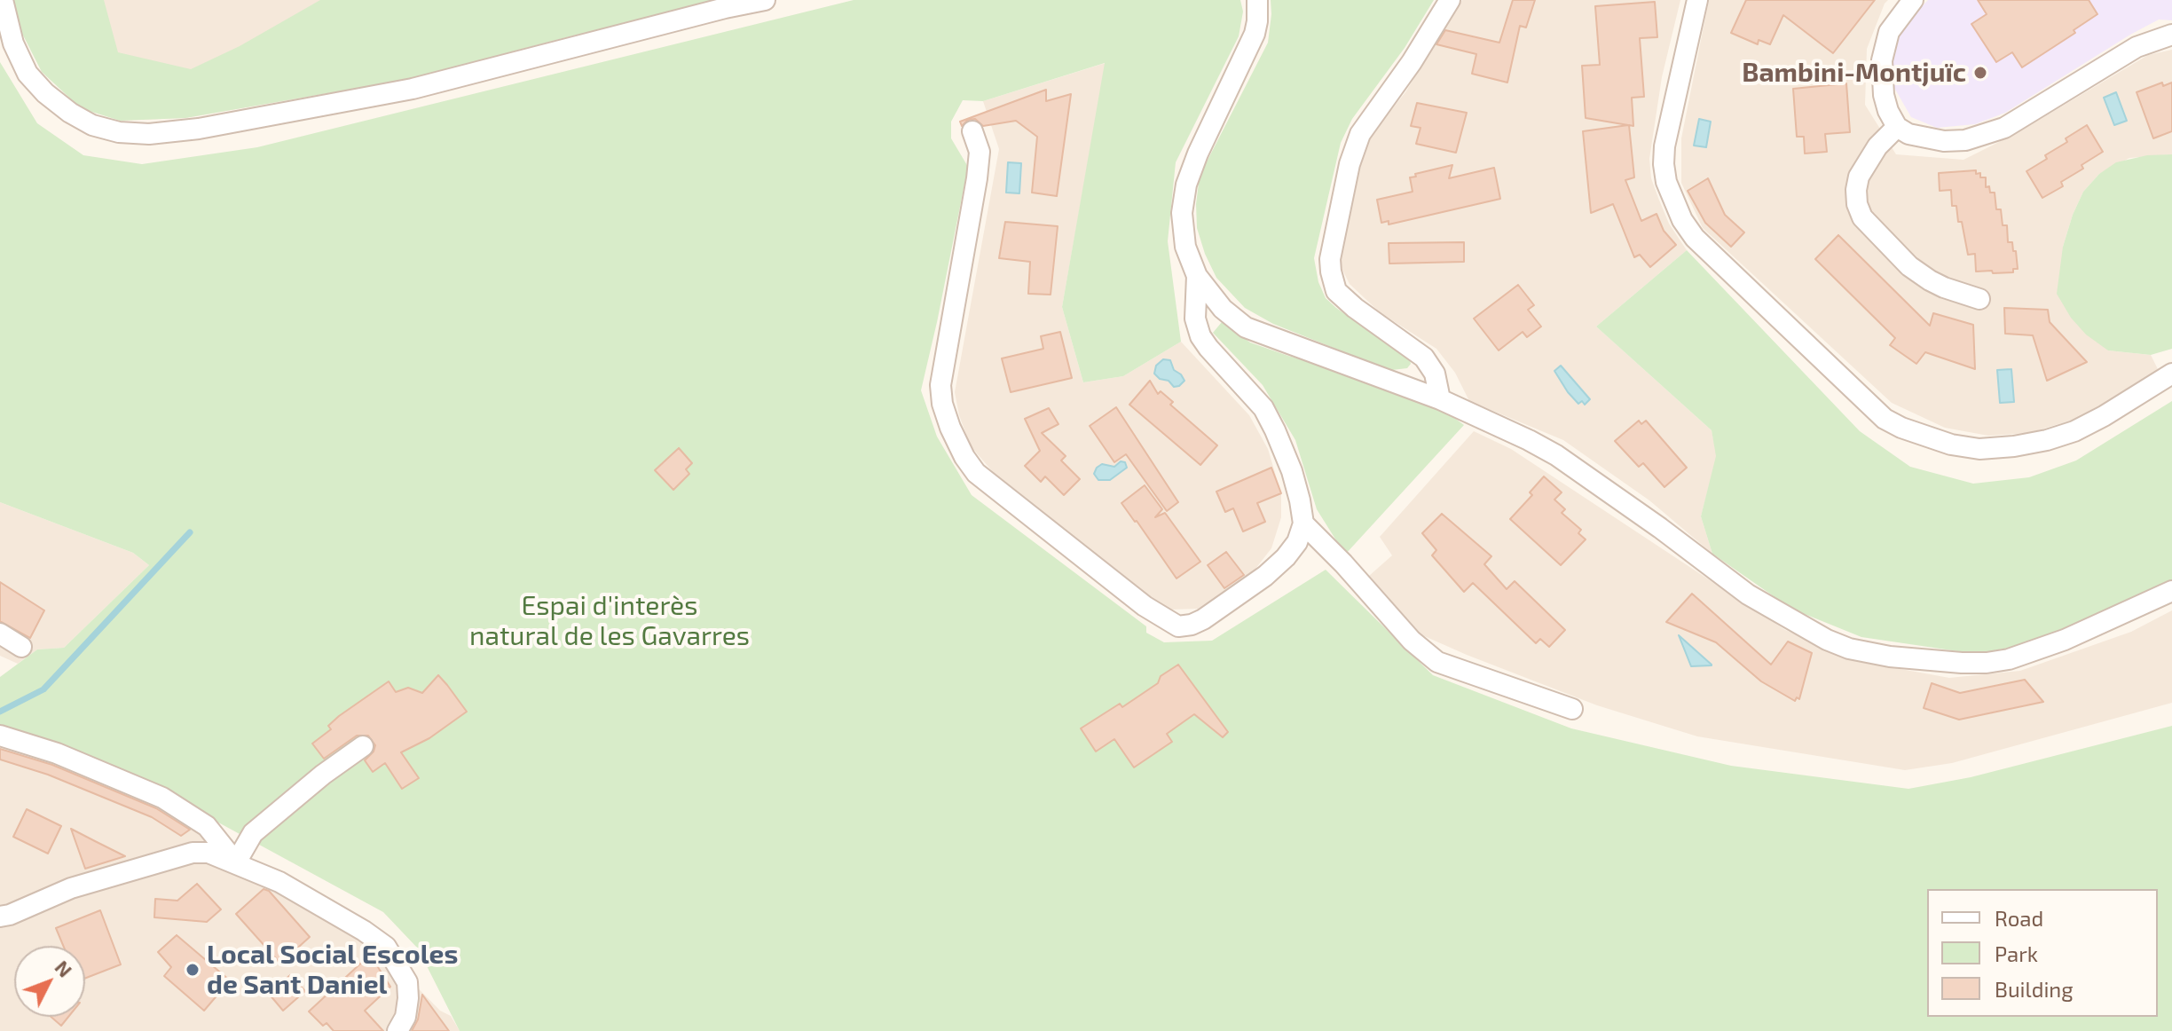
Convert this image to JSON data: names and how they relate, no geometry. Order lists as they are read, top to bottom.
{
  "parks": ["Espai d'interès natural de les Gavarres"],
  "places": ["Bambini-Montjuïc", "Local Social Escoles de Sant Daniel"],
  "legend": ["Road", "Park", "Building"],
  "north": "top right"
}
